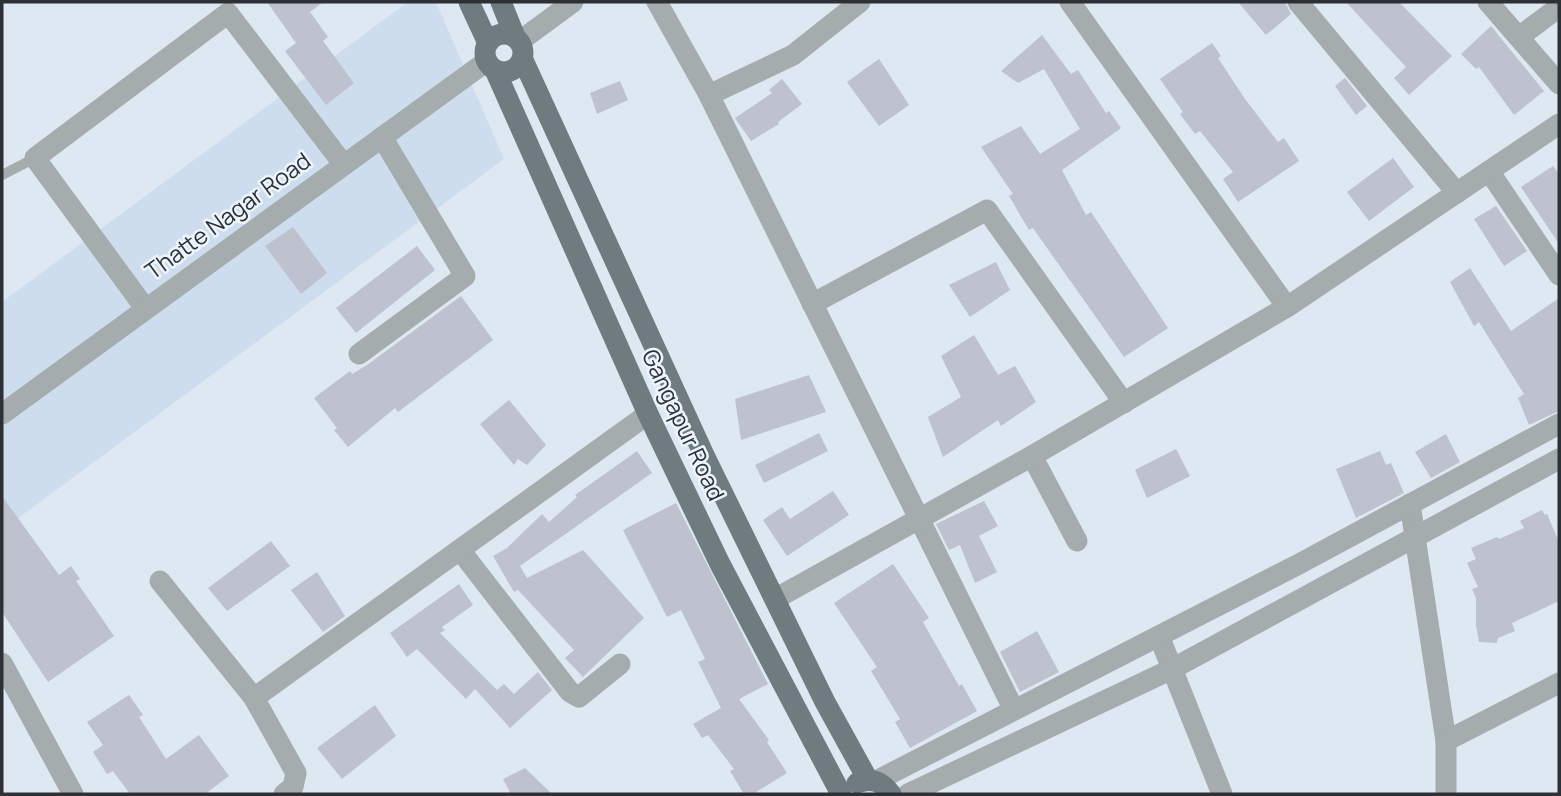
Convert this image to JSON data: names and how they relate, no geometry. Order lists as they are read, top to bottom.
{
  "streets": {
    "main road": ["Gangapur Road"],
    "street": ["Thatte Nagar Road"]
  },
  "crossings": [
    ["Thatte Nagar Road", "Gangapur Road"]
  ]
}
